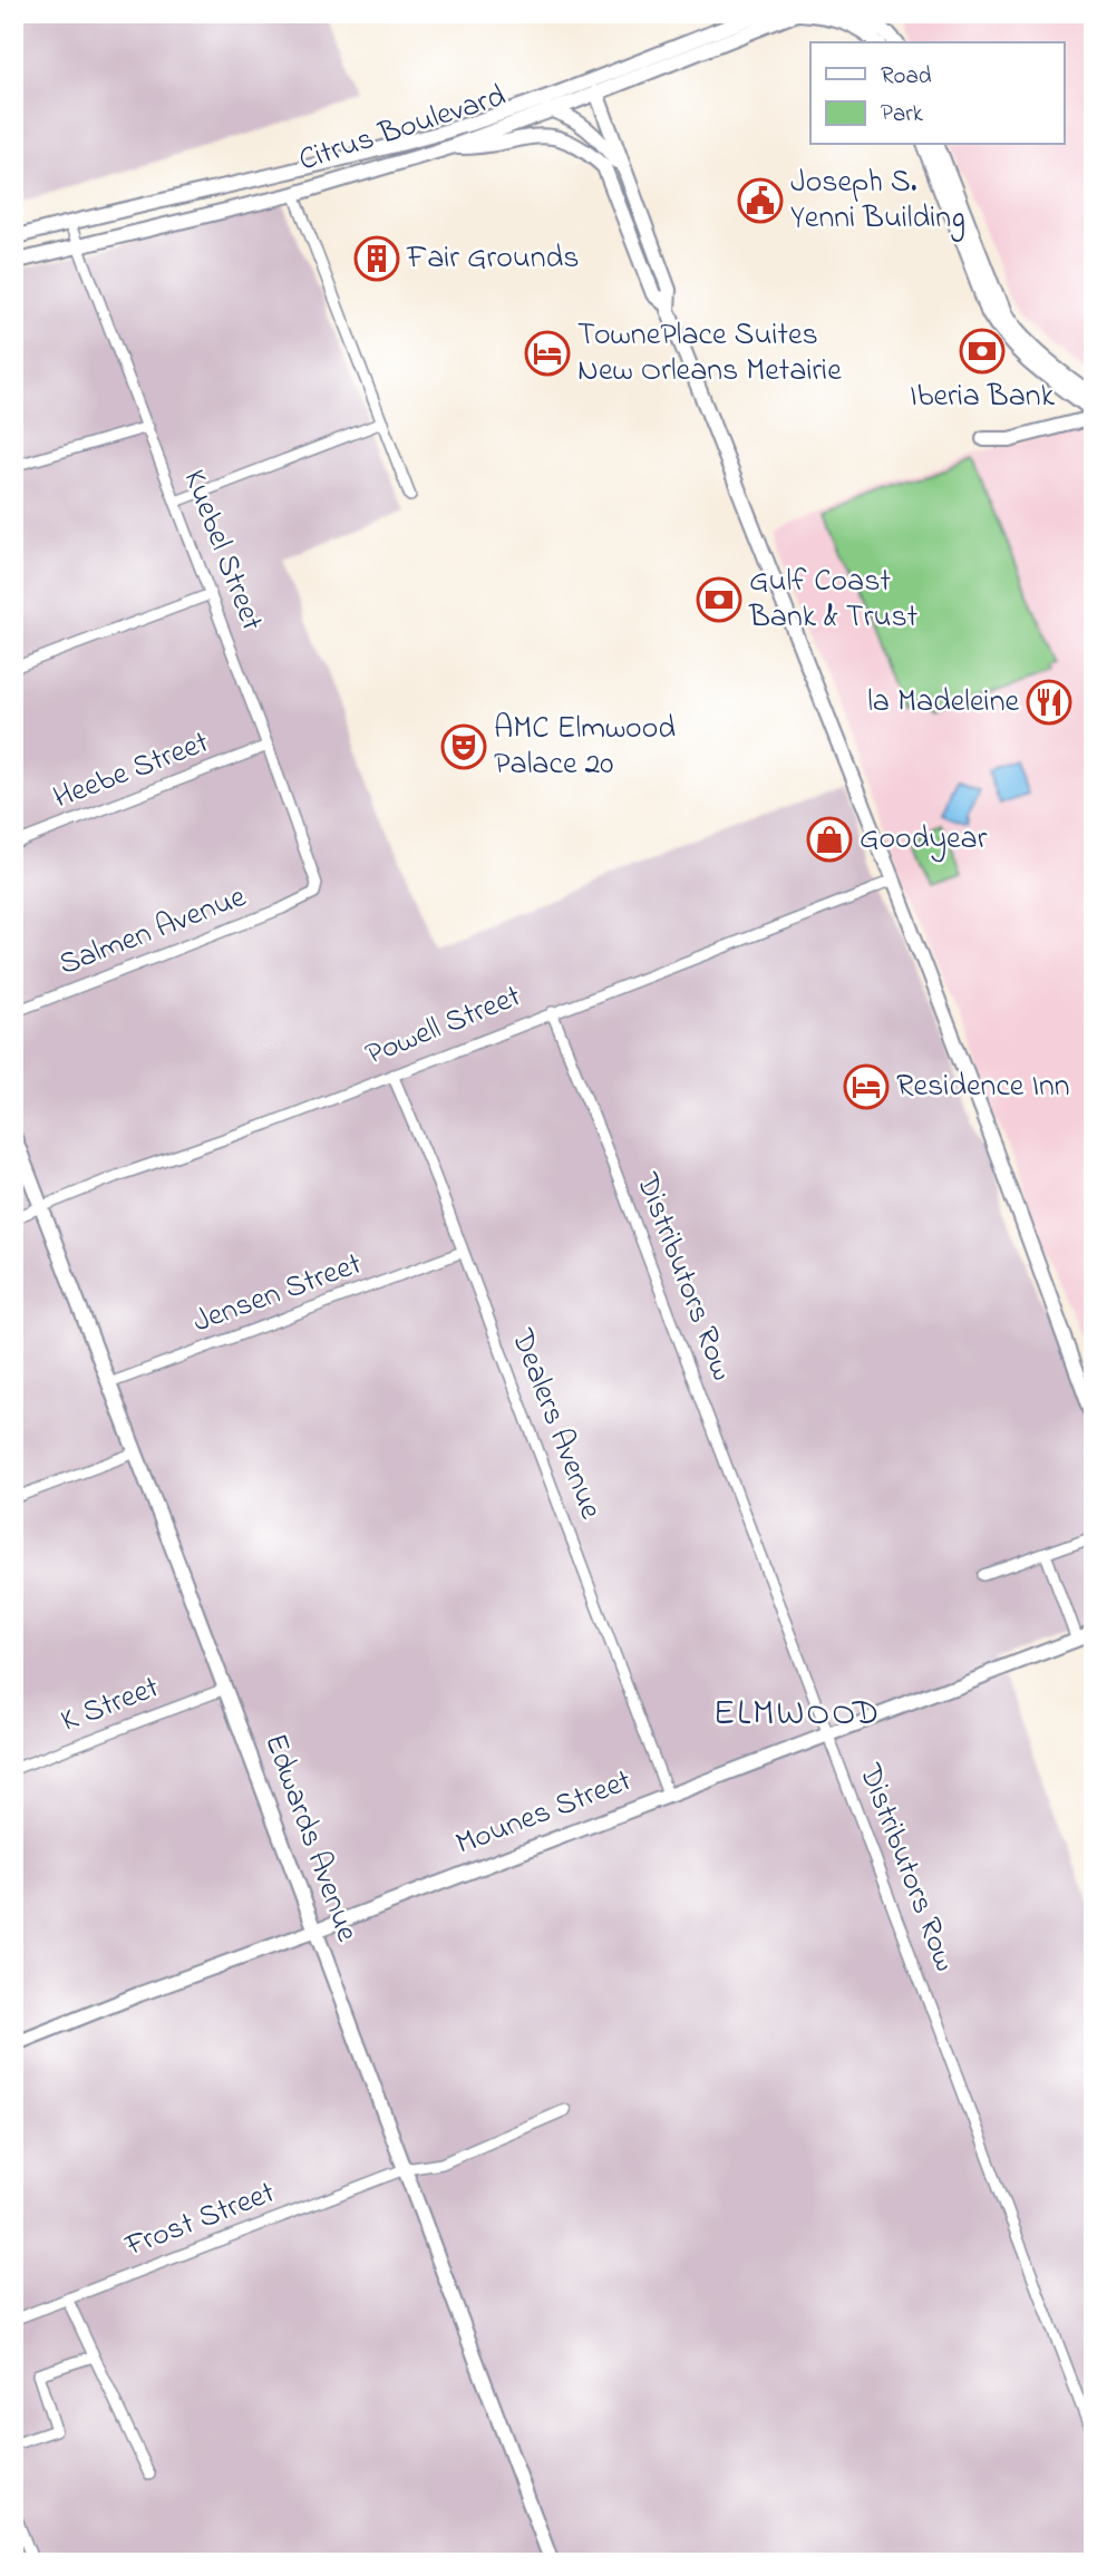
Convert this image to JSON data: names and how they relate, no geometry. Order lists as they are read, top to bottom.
{
  "streets": {
    "street": [
      "Citrus Boulevard",
      "Kuebel Street",
      "Heebe Street",
      "Salmen Avenue",
      "Powell Street",
      "Distributors Row",
      "Jensen Street",
      "Dealers Avenue",
      "K Street",
      "Mounes Street",
      "Edwards Avenue",
      "Frost Street"
    ]
  },
  "crossings": [
    ["Citrus Boulevard", "Kuebel Street"],
    ["Kuebel Street", "Heebe Street"],
    ["Kuebel Street", "Salmen Avenue"],
    ["Powell Street", "Distributors Row"],
    ["Powell Street", "Dealers Avenue"],
    ["Powell Street", "Edwards Avenue"],
    ["Distributors Row", "Mounes Street"],
    ["Jensen Street", "Dealers Avenue"],
    ["Jensen Street", "Edwards Avenue"],
    ["Dealers Avenue", "Mounes Street"],
    ["K Street", "Edwards Avenue"],
    ["Mounes Street", "Edwards Avenue"],
    ["Edwards Avenue", "Frost Street"]
  ],
  "districts": ["ELMWOOD"],
  "places": {
    "public building": ["Joseph S. Yenni Building"],
    "building": ["Fair Grounds"],
    "bank": ["Iberia Bank", "Gulf Coast Bank & Trust"],
    "hotel": ["TownePlace Suites New Orleans Metairie", "Residence Inn"],
    "restaurant": ["la Madeleine"],
    "theatre": ["AMC Elmwood Palace 20"],
    "shop": ["Goodyear"]
  },
  "legend": ["Road", "Park"]
}
